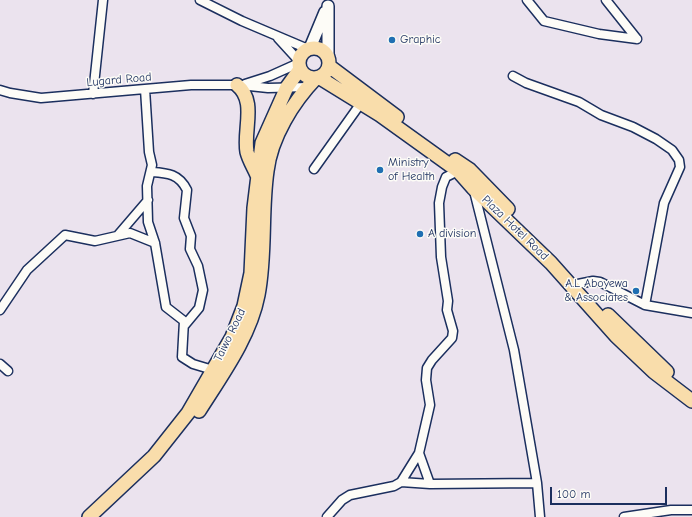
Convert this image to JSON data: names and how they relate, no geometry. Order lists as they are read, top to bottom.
{
  "streets": {
    "main road": ["Plaza Hotel Road", "Taiwo Road"],
    "street": ["Lugard Road"]
  },
  "crossings": [
    ["Plaza Hotel Road", "Taiwo Road"]
  ],
  "places": [
    "Graphic",
    "Ministry of Health",
    "A division",
    "A.L Aboyewa & Associates"
  ],
  "scale_bar": "100 m"
}
